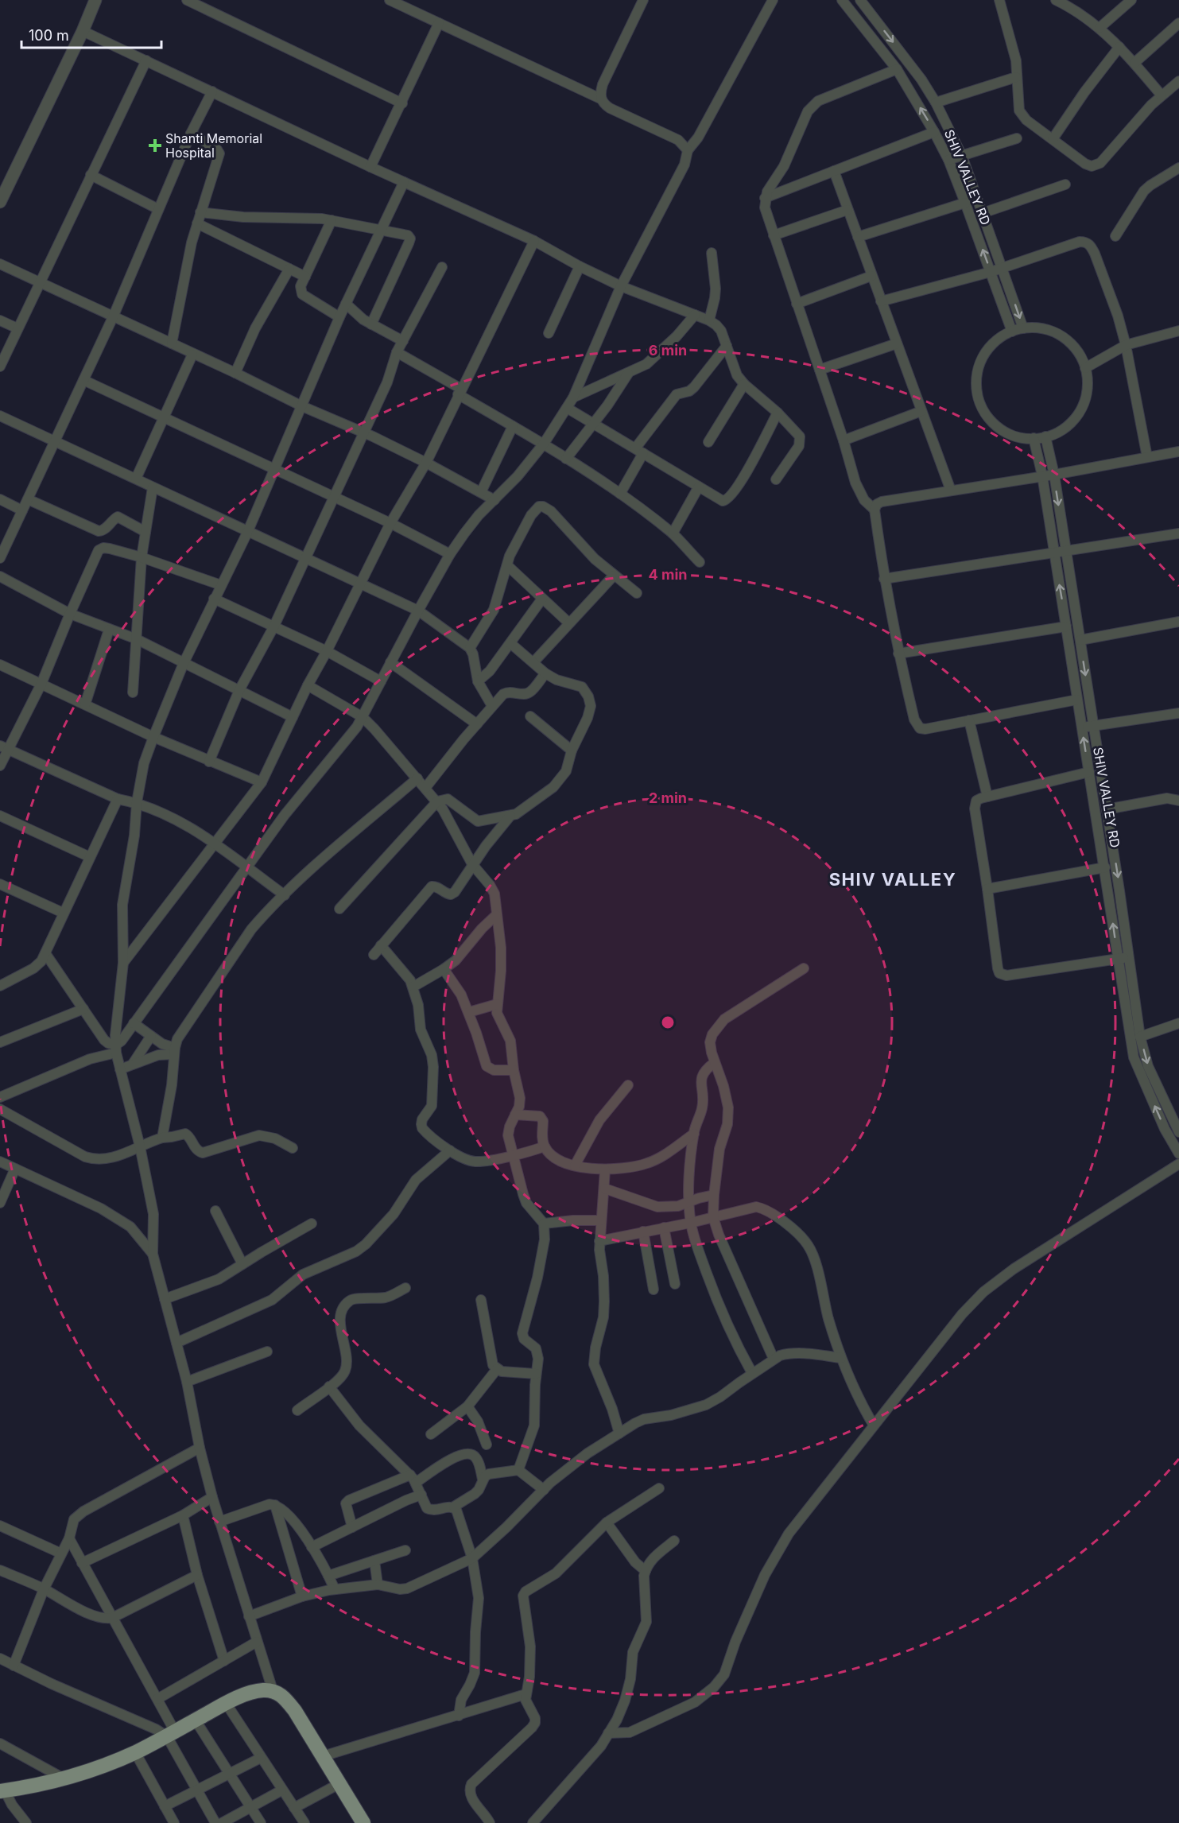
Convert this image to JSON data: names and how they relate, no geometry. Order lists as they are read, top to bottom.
{
  "streets": {
    "street": ["SHIV VALLEY RD"]
  },
  "districts": ["SHIV VALLEY"],
  "places": {
    "health": ["Shanti Memorial Hospital"]
  },
  "scale_bar": "100 m",
  "rings": ["6 min", "4 min", "2 min"]
}
